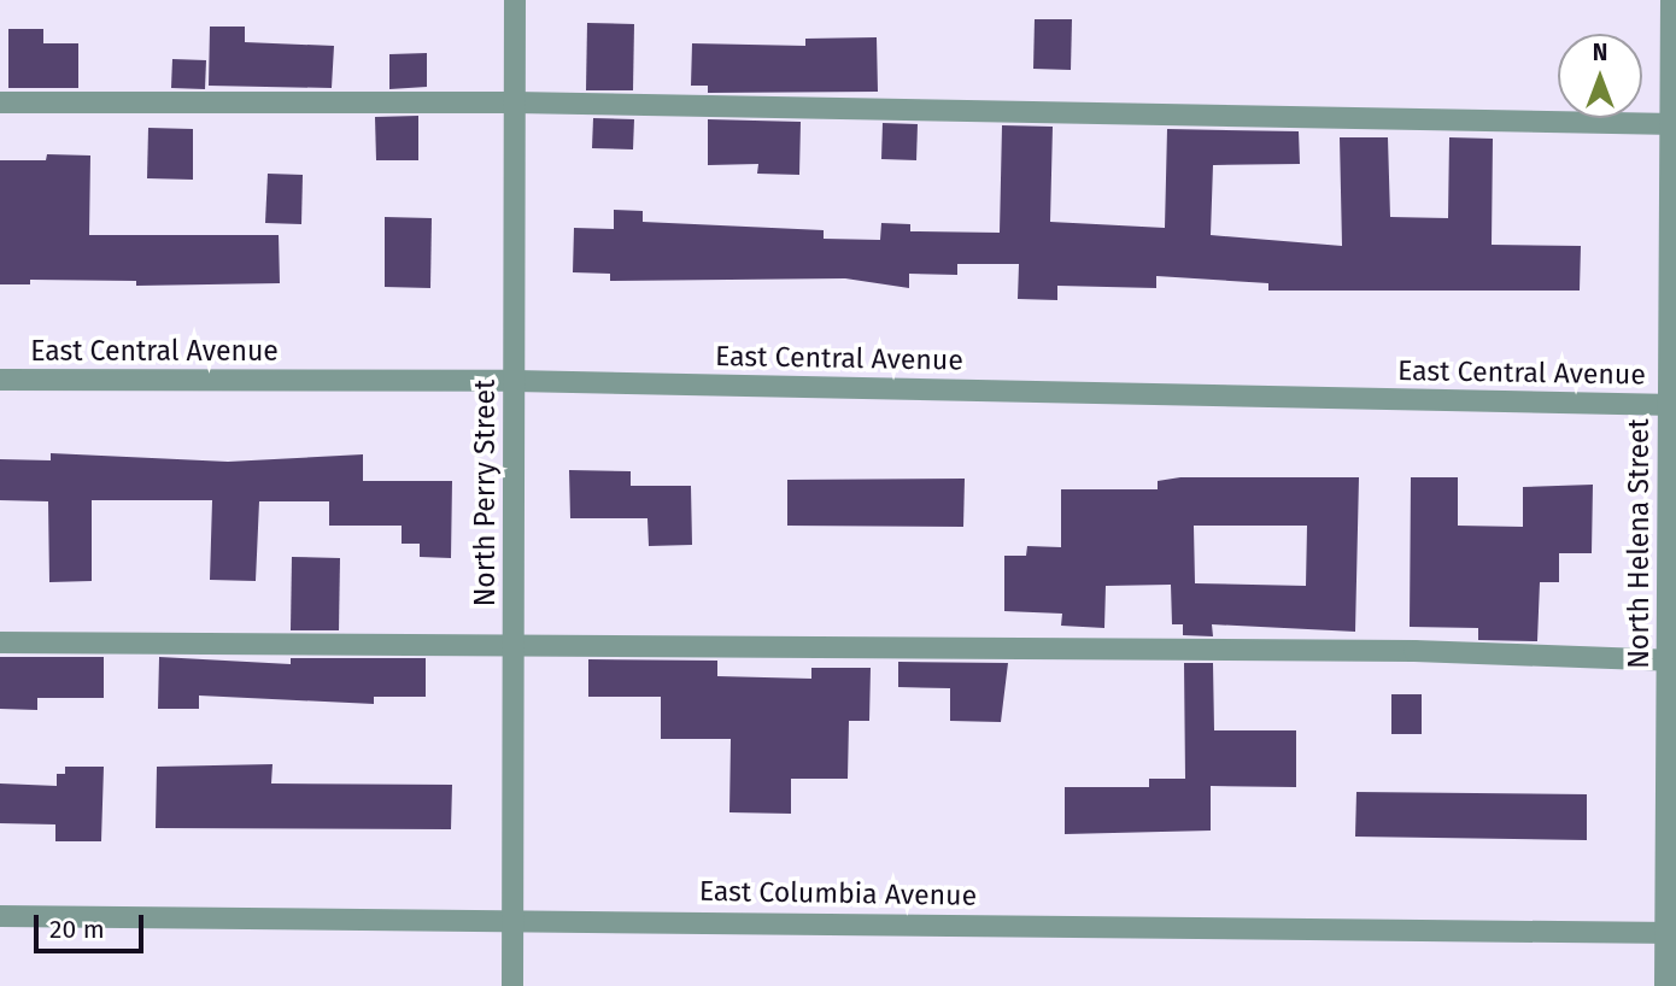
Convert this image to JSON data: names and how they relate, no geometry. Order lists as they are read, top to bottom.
{
  "streets": {
    "street": [
      "East Central Avenue",
      "North Perry Street",
      "North Helena Street",
      "East Columbia Avenue"
    ]
  },
  "crossings": [
    ["East Central Avenue", "North Perry Street"],
    ["East Central Avenue", "North Helena Street"],
    ["North Perry Street", "East Columbia Avenue"],
    ["North Helena Street", "East Columbia Avenue"]
  ],
  "scale_bar": "20 m",
  "north": "top"
}
